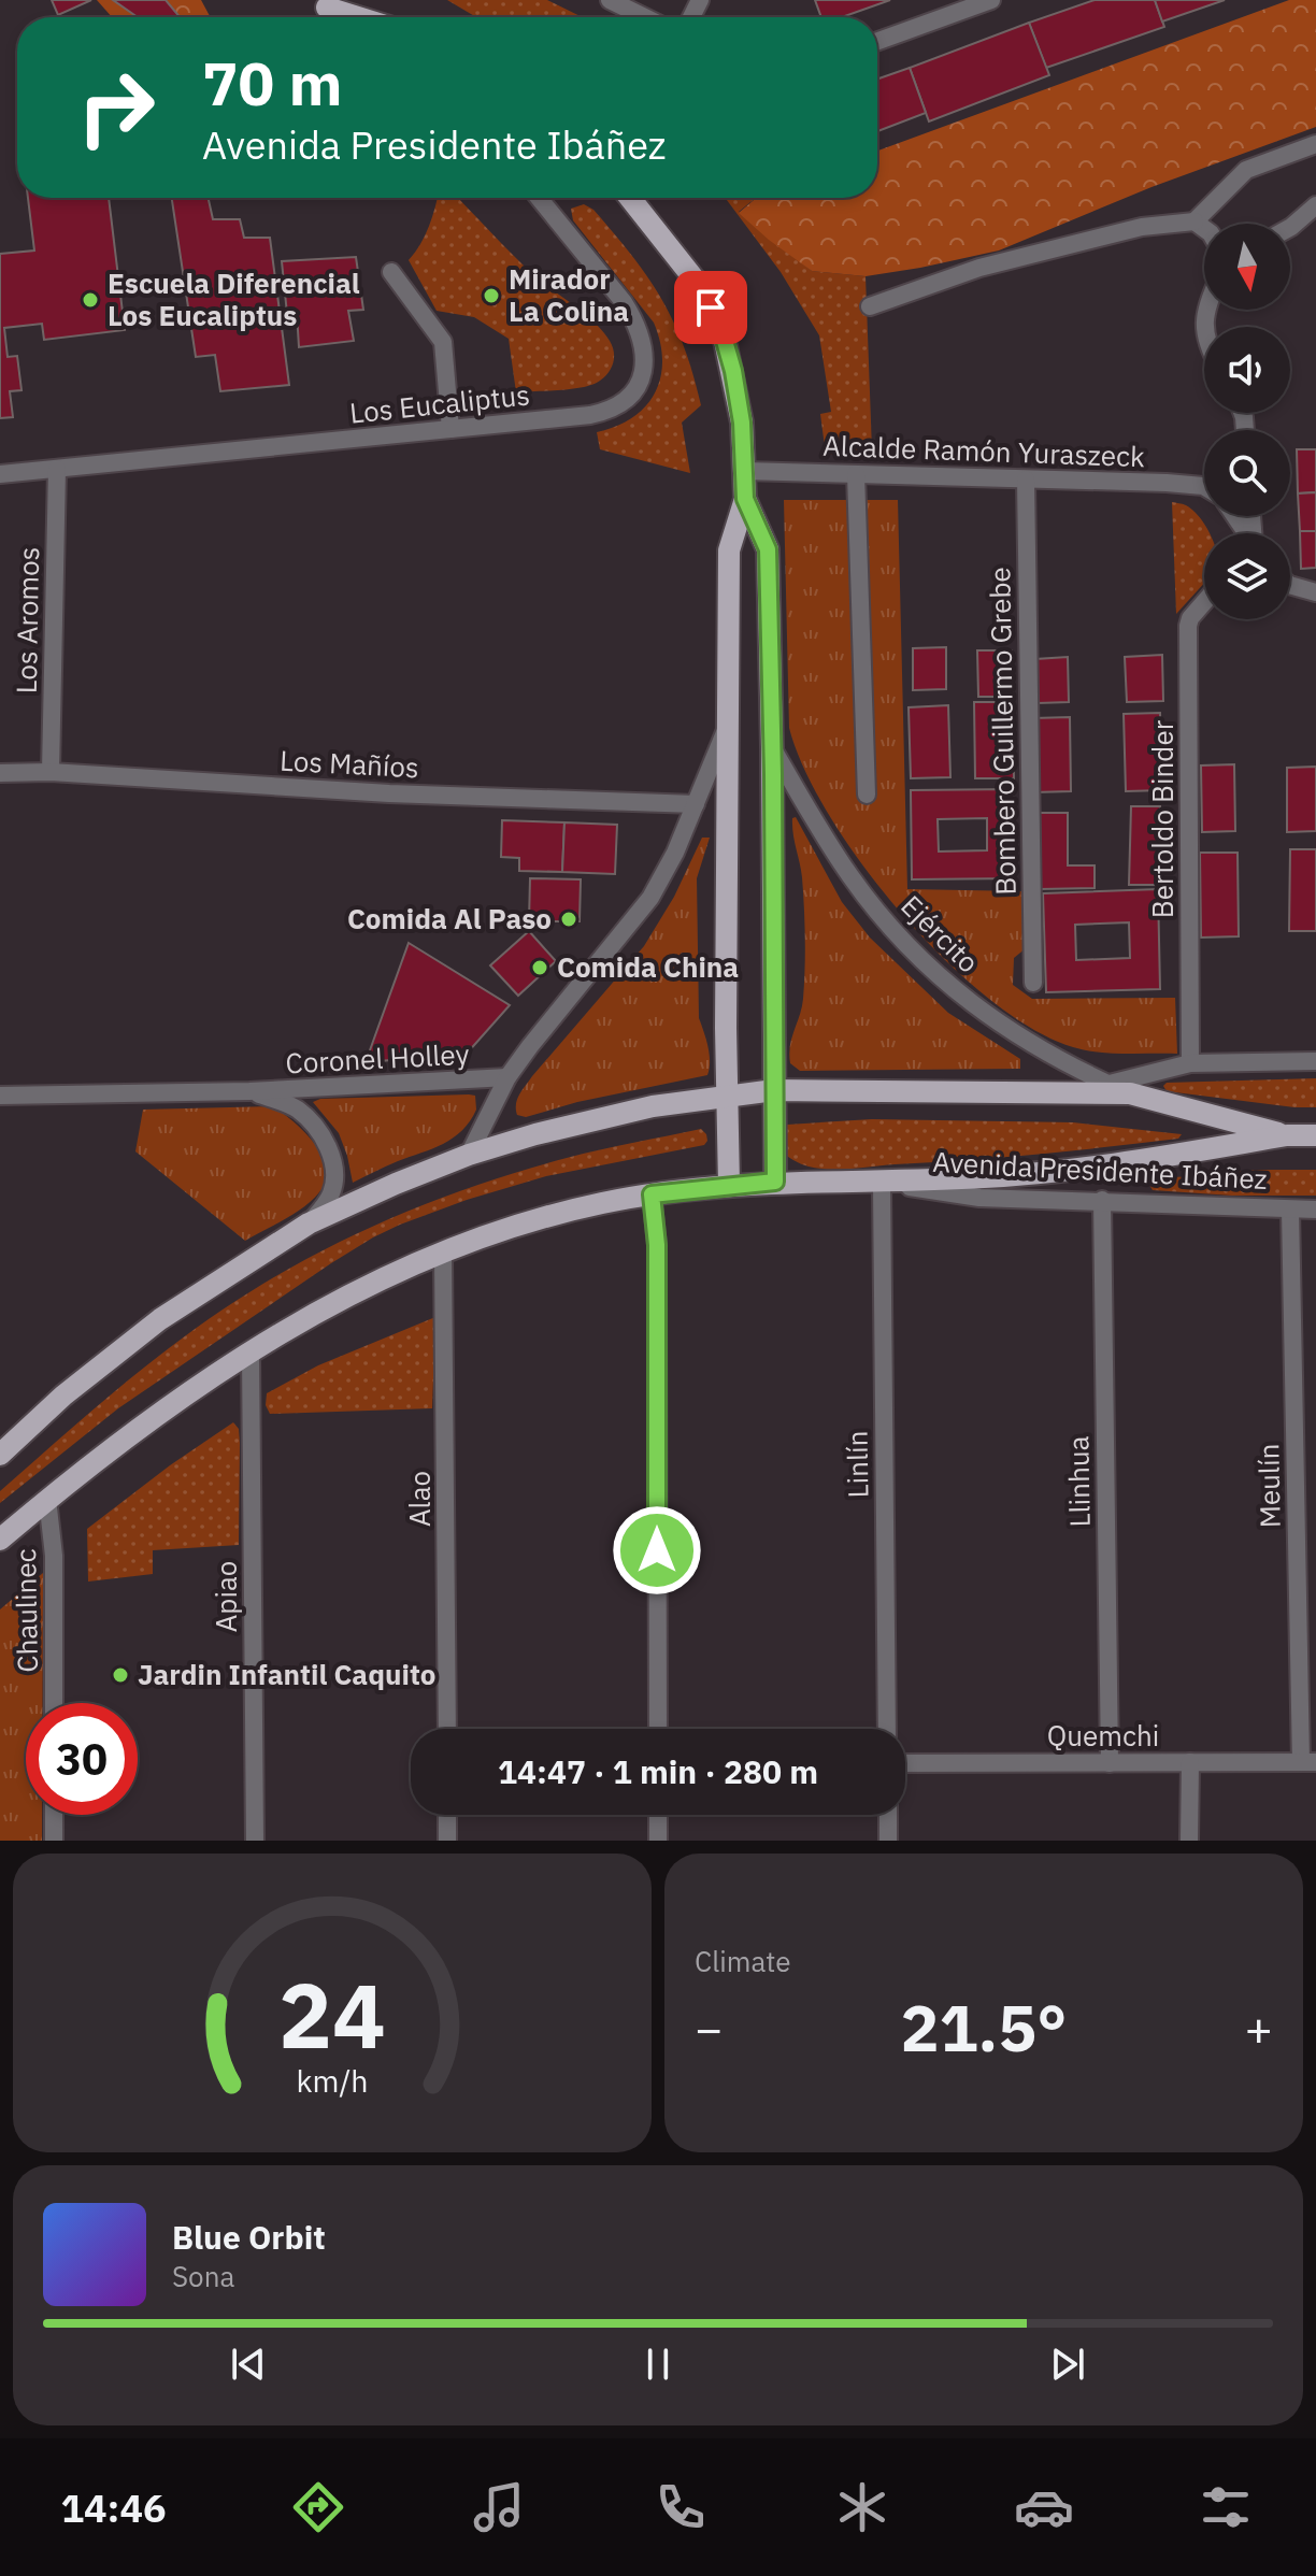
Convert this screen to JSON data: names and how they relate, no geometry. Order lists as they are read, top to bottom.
{
  "streets": {
    "main road": ["Ejército", "Avenida Presidente Ibáñez"],
    "street": [
      "Los Eucaliptus",
      "Alcalde Ramón Yuraszeck",
      "Los Aromos",
      "Bombero Guillermo Grebe",
      "Los Mañíos",
      "Bertoldo Binder",
      "Coronel Holley",
      "Linlín",
      "Llinhua",
      "Meulín",
      "Alao",
      "Apiao",
      "Chaulinec",
      "Quemchi"
    ]
  },
  "crossings": [
    ["Los Eucaliptus", "Los Aromos"],
    ["Alcalde Ramón Yuraszeck", "Bombero Guillermo Grebe"],
    ["Alcalde Ramón Yuraszeck", "Ejército"],
    ["Los Aromos", "Los Mañíos"],
    ["Los Mañíos", "Ejército"],
    ["Bertoldo Binder", "Avenida Presidente Ibáñez"],
    ["Ejército", "Coronel Holley"],
    ["Ejército", "Avenida Presidente Ibáñez"],
    ["Coronel Holley", "Avenida Presidente Ibáñez"],
    ["Avenida Presidente Ibáñez", "Linlín"],
    ["Avenida Presidente Ibáñez", "Llinhua"],
    ["Avenida Presidente Ibáñez", "Meulín"],
    ["Avenida Presidente Ibáñez", "Alao"],
    ["Avenida Presidente Ibáñez", "Apiao"],
    ["Avenida Presidente Ibáñez", "Chaulinec"],
    ["Llinhua", "Quemchi"],
    ["Meulín", "Quemchi"]
  ],
  "places": [
    "Mirador La Colina",
    "Escuela Diferencial Los Eucaliptus",
    "Comida Al Paso",
    "Comida China",
    "Jardin Infantil Caquito"
  ],
  "north": "bottom",
  "page": {
    "turn": ["70 m", "Avenida Presidente Ibáñez"],
    "limit": "30",
    "trip": "14:47 · 1 min · 280 m",
    "tile": "Climate",
    "heat": ["−", "21.5°", "+"],
    "song": ["Blue Orbit", "Sona"],
    "tabs": "14:46",
    "gauge": ["24", "km/h"]
  }
}
